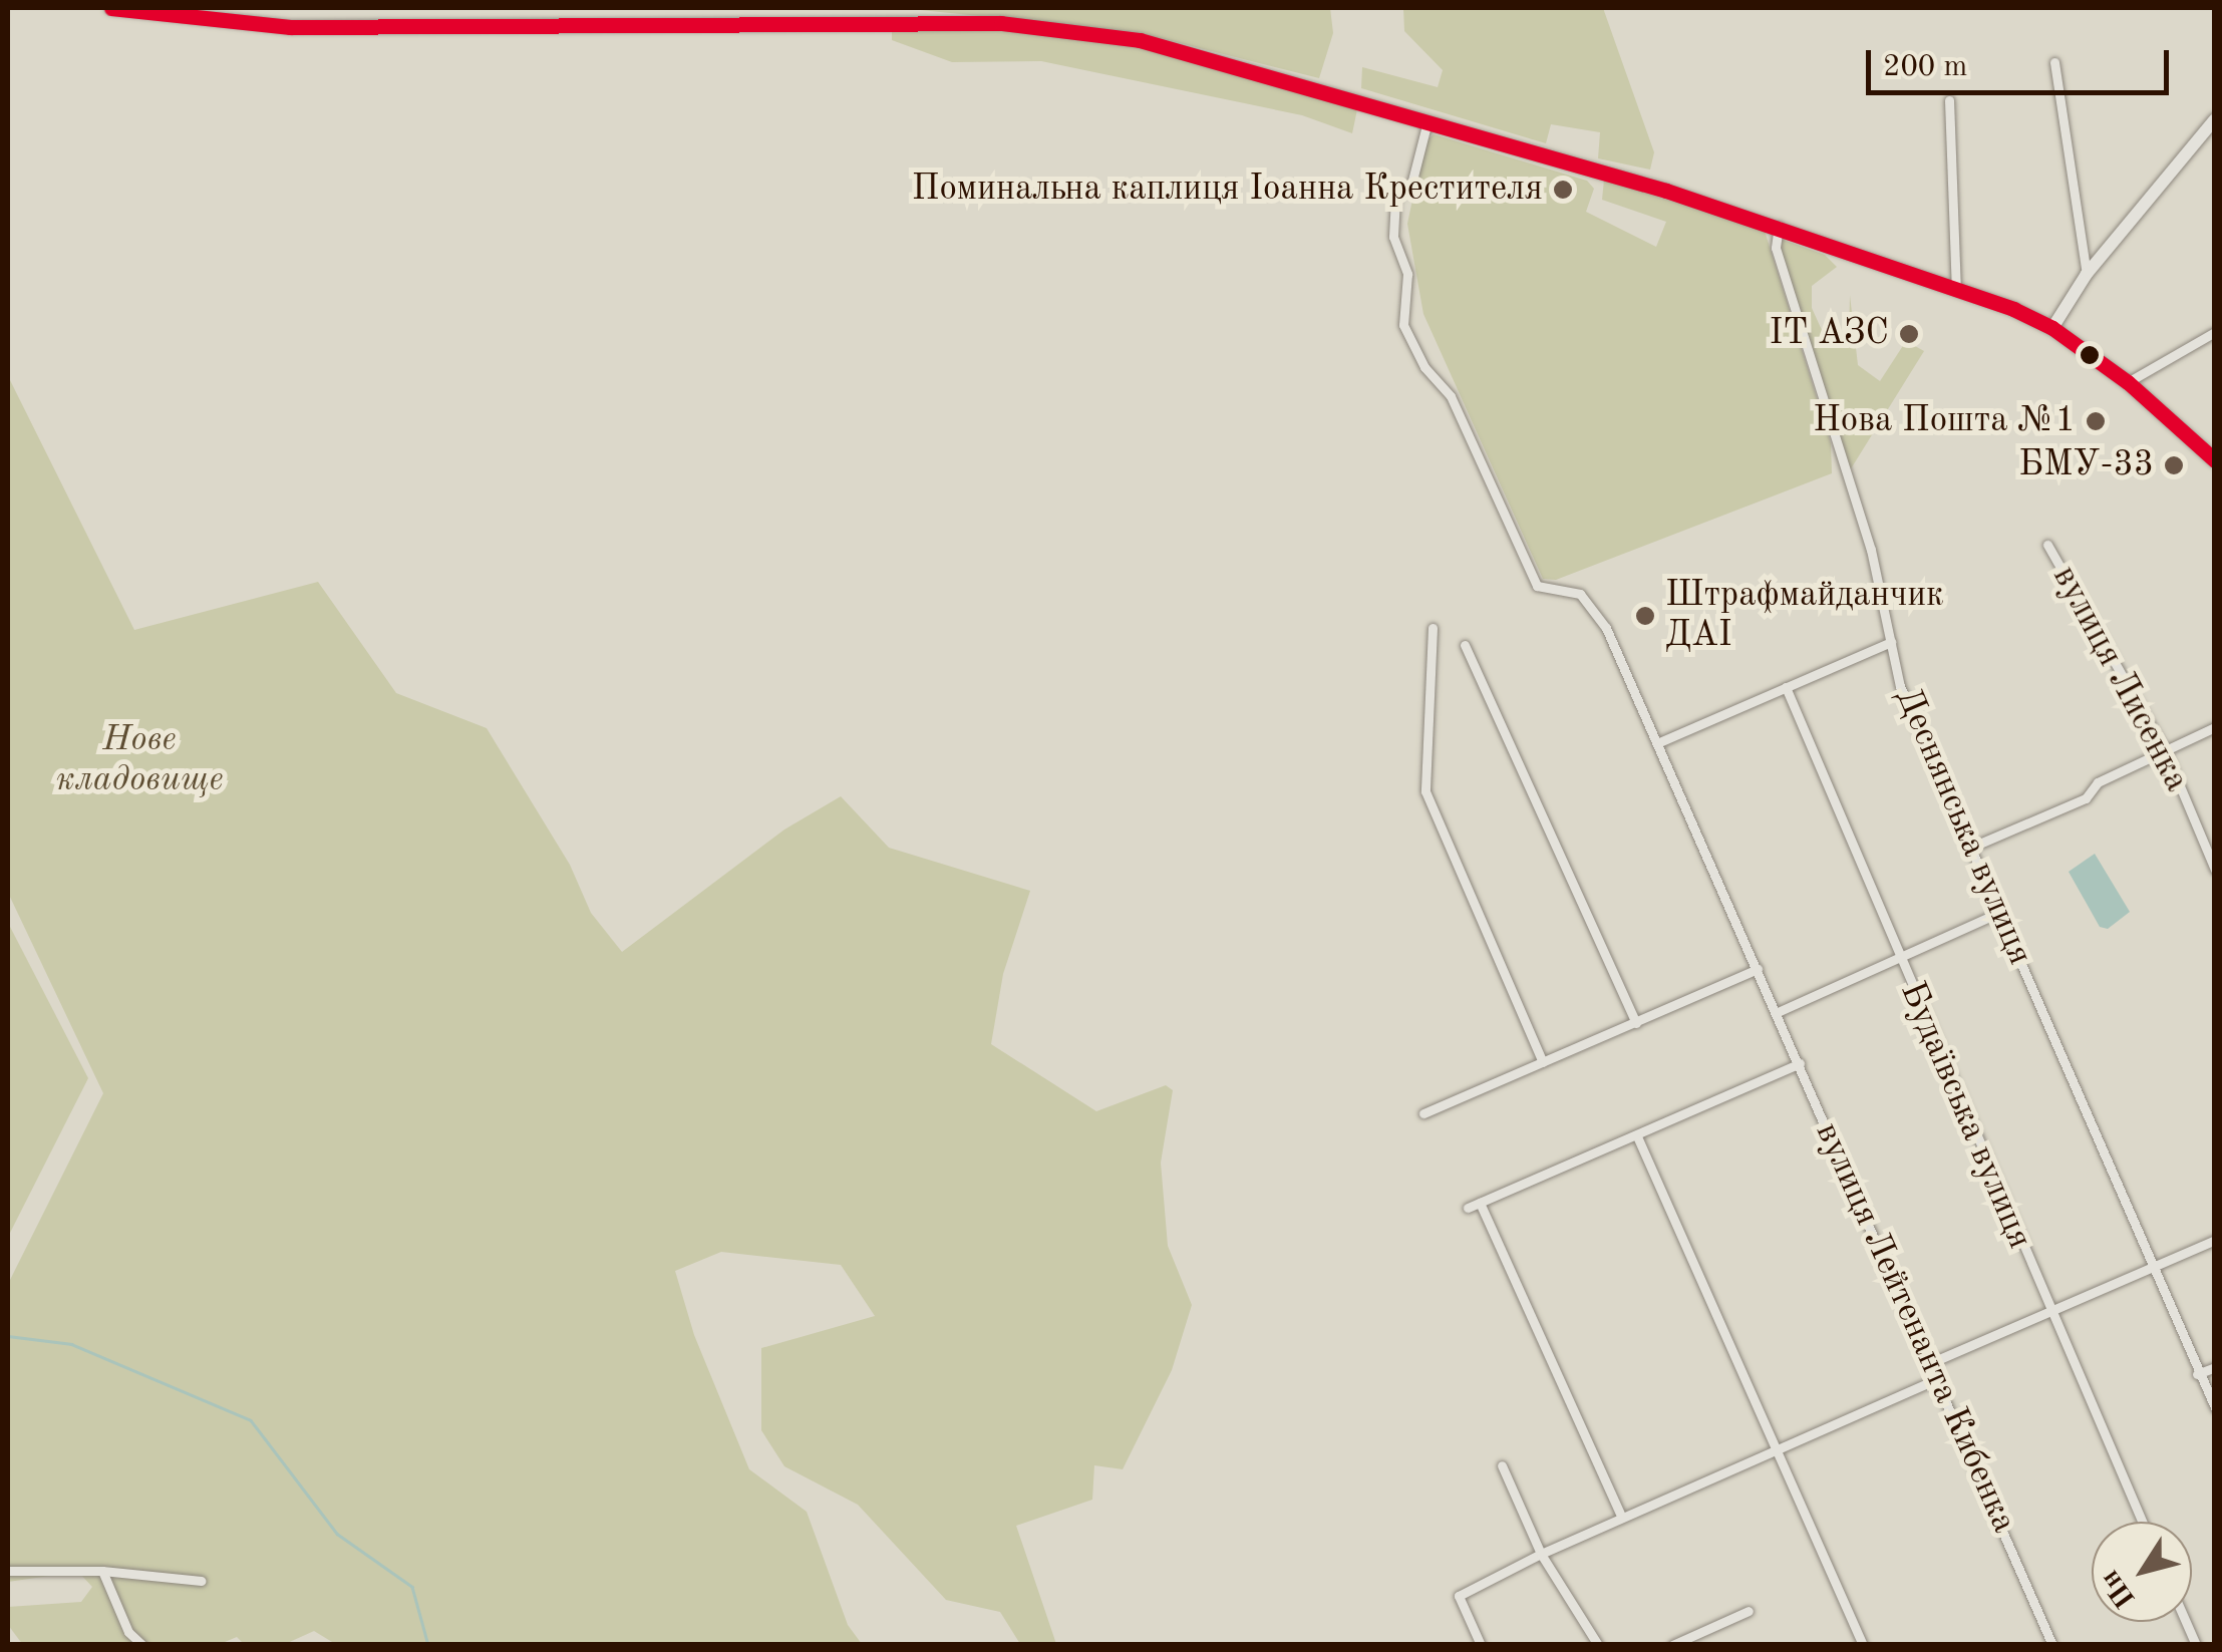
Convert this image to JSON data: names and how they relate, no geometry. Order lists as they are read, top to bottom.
{
  "streets": {
    "street": [
      "вулиця Лисенка",
      "Деснянська вулиця",
      "Будаївська вулиця",
      "вулиця Лейтенанта Кибенка"
    ]
  },
  "parks": ["Нове кладовище"],
  "places": [
    "Поминальна каплиця Іоанна Крестителя",
    "ІТ АЗС",
    "Нова Пошта №1",
    "БМУ-33",
    "Штрафмайданчик ДАІ"
  ],
  "scale_bar": "200 m",
  "north": "bottom left"
}
